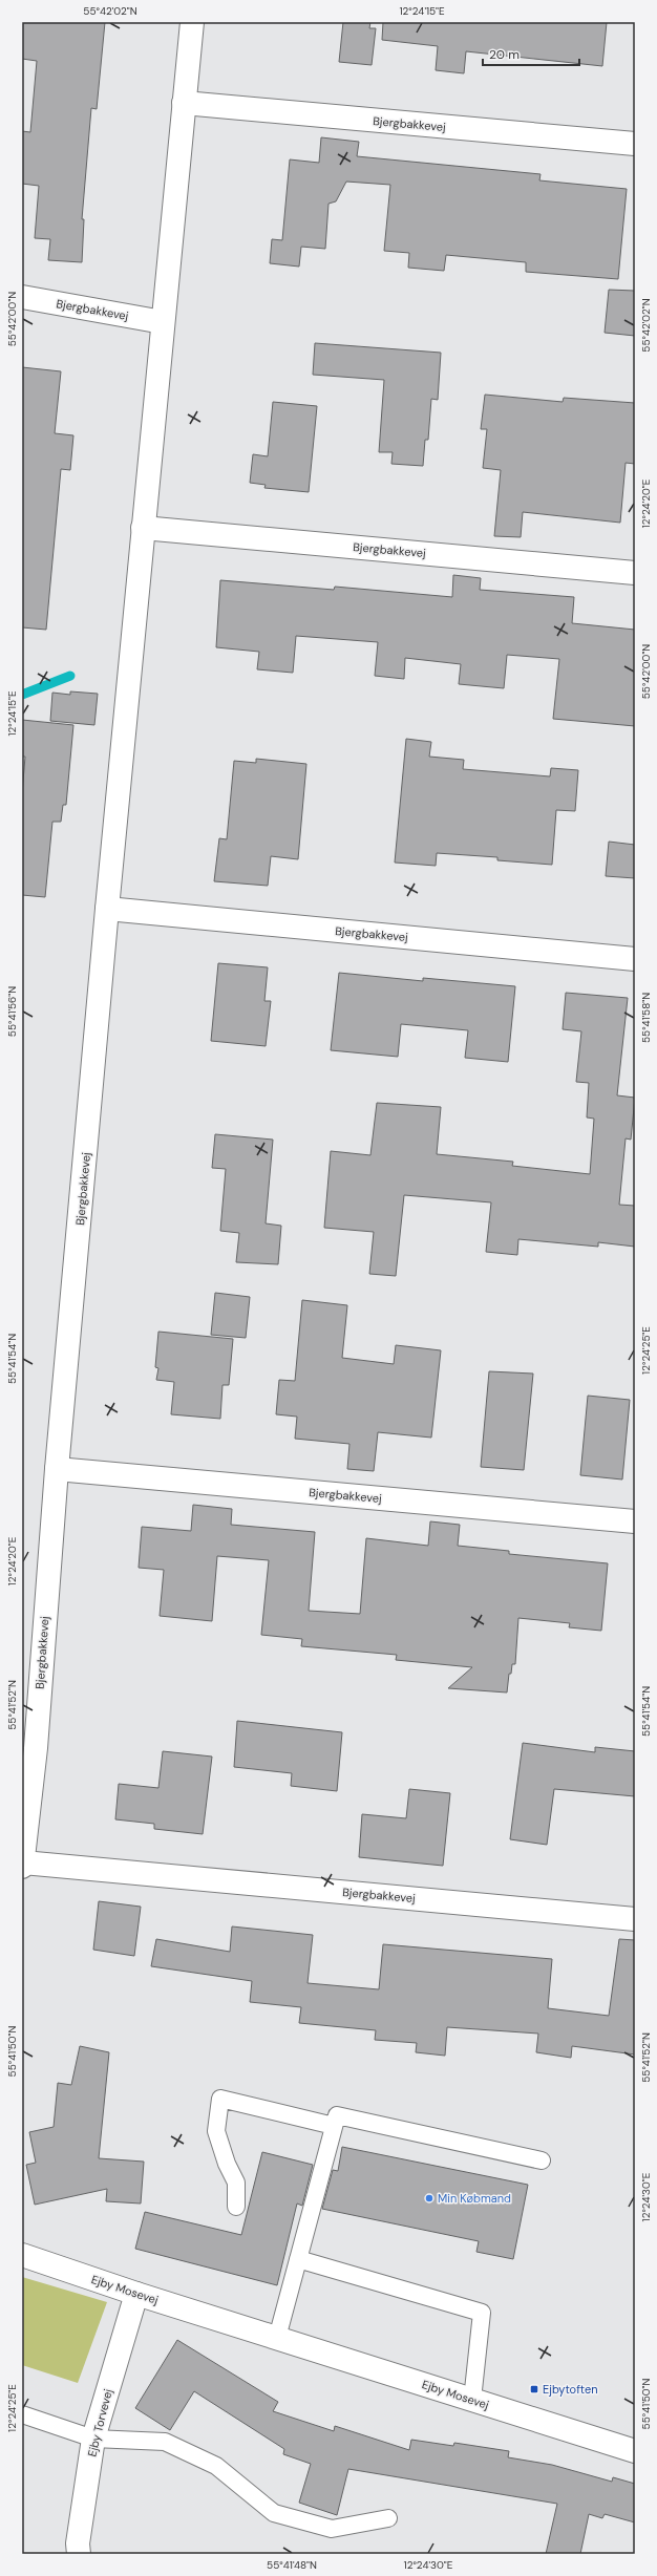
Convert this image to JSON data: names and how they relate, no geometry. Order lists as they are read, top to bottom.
{
  "streets": {
    "street": ["Bjergbakkevej", "Ejby Mosevej", "Ejby Torvevej"]
  },
  "crossings": [
    ["Ejby Mosevej", "Ejby Torvevej"]
  ],
  "places": {
    "other": ["Min Købmand"],
    "transit": ["Ejbytoften"]
  },
  "scale_bar": "20 m",
  "coordinates": [
    "55°42'02\"N",
    "12°24'15\"E",
    "55°42'00\"N",
    "12°24'20\"E",
    "55°41'56\"N",
    "55°41'58\"N",
    "12°24'25\"E",
    "55°41'54\"N",
    "55°41'52\"N",
    "55°41'50\"N",
    "12°24'30\"E",
    "55°41'48\"N"
  ]
}
